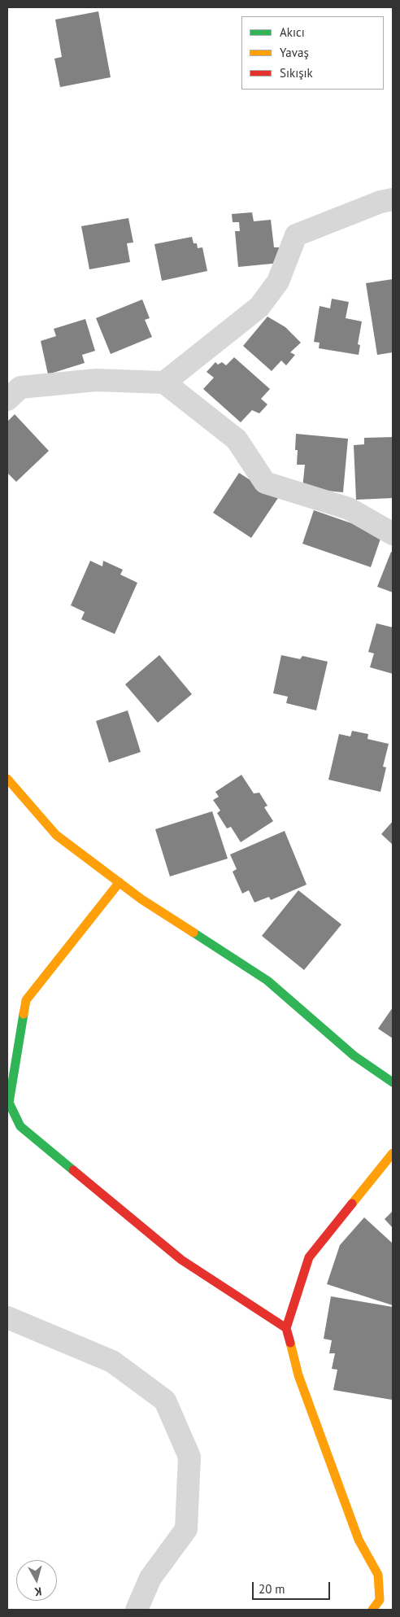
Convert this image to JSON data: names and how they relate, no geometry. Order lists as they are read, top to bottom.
{
  "legend": ["Akıcı", "Yavaş", "Sıkışık"],
  "scale_bar": "20 m",
  "north": "bottom"
}
